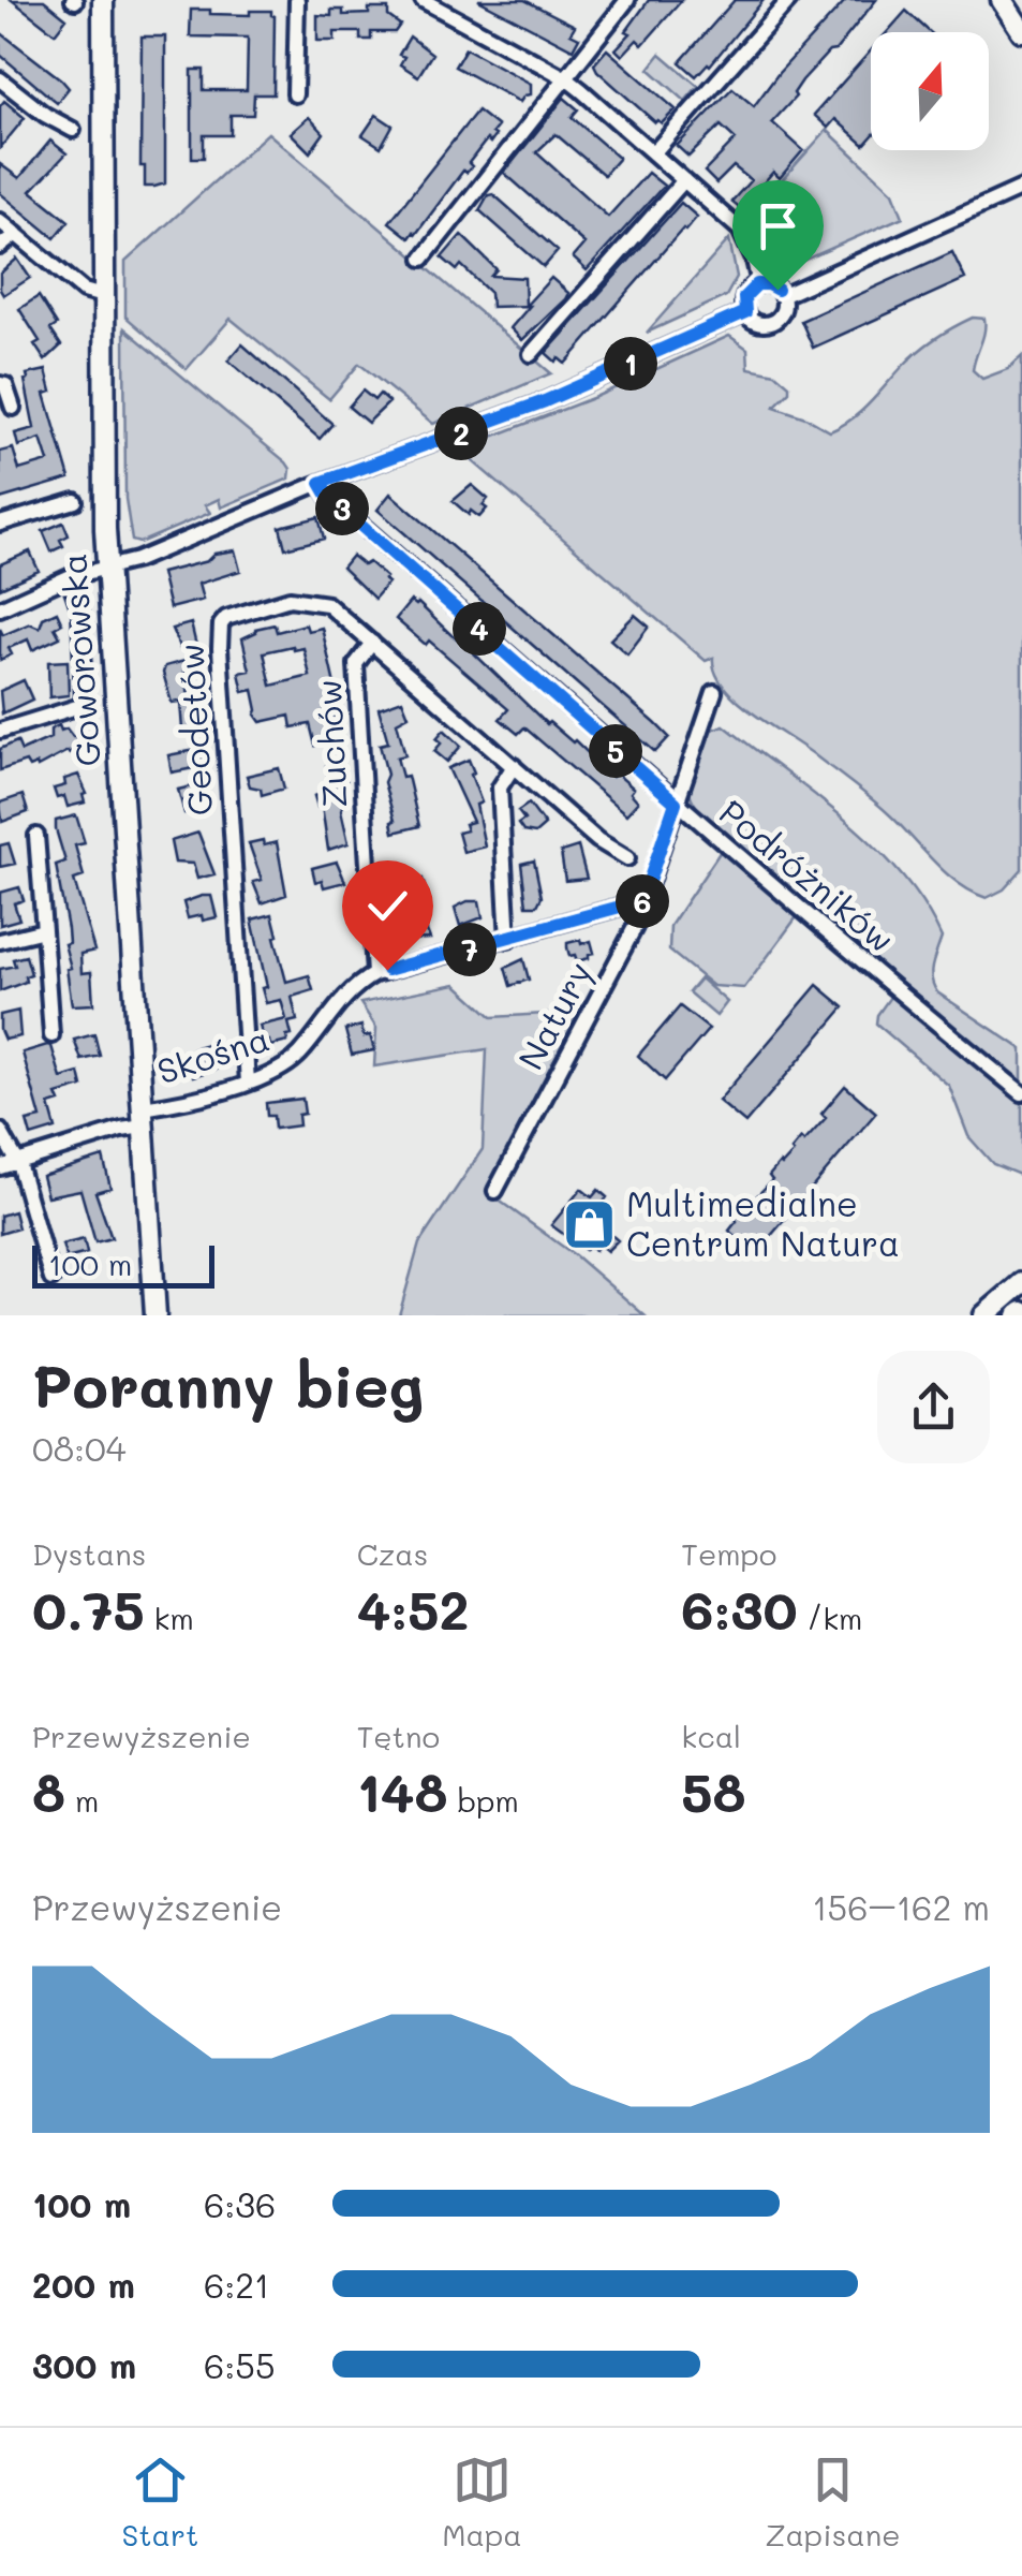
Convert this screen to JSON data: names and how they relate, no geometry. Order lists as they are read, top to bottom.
{
  "streets": {
    "street": [
      "Goworowska",
      "Geodetów",
      "Zuchów",
      "Podróżników",
      "Natury",
      "Skośna"
    ]
  },
  "crossings": [
    ["Goworowska", "Skośna"],
    ["Geodetów", "Zuchów"],
    ["Geodetów", "Skośna"],
    ["Zuchów", "Skośna"],
    ["Podróżników", "Natury"],
    ["Natury", "Skośna"]
  ],
  "places": {
    "shop": ["Multimedialne Centrum Natura"]
  },
  "scale_bar": "100 m",
  "north": "top",
  "page": {
    "pins": [
      "1",
      "2",
      "3",
      "4",
      "5",
      "6",
      "7"
    ],
    "scale": "100 m",
    "heading": ["Poranny bieg", "08:04"],
    "stats": [
      ["Dystans", "0.75 km"],
      ["Czas", "4:52"],
      ["Tempo", "6:30 /km"],
      ["Przewyższenie", "8 m"],
      ["Tętno", "148 bpm"],
      ["kcal", "58"]
    ],
    "chart": ["Przewyższenie", "156–162 m"],
    "list": [
      {
        "name": "100 m",
        "note": "6:36"
      },
      {
        "name": "200 m",
        "note": "6:21"
      },
      {
        "name": "300 m",
        "note": "6:55"
      }
    ],
    "tabs": ["Start", "Mapa", "Zapisane"]
  }
}
